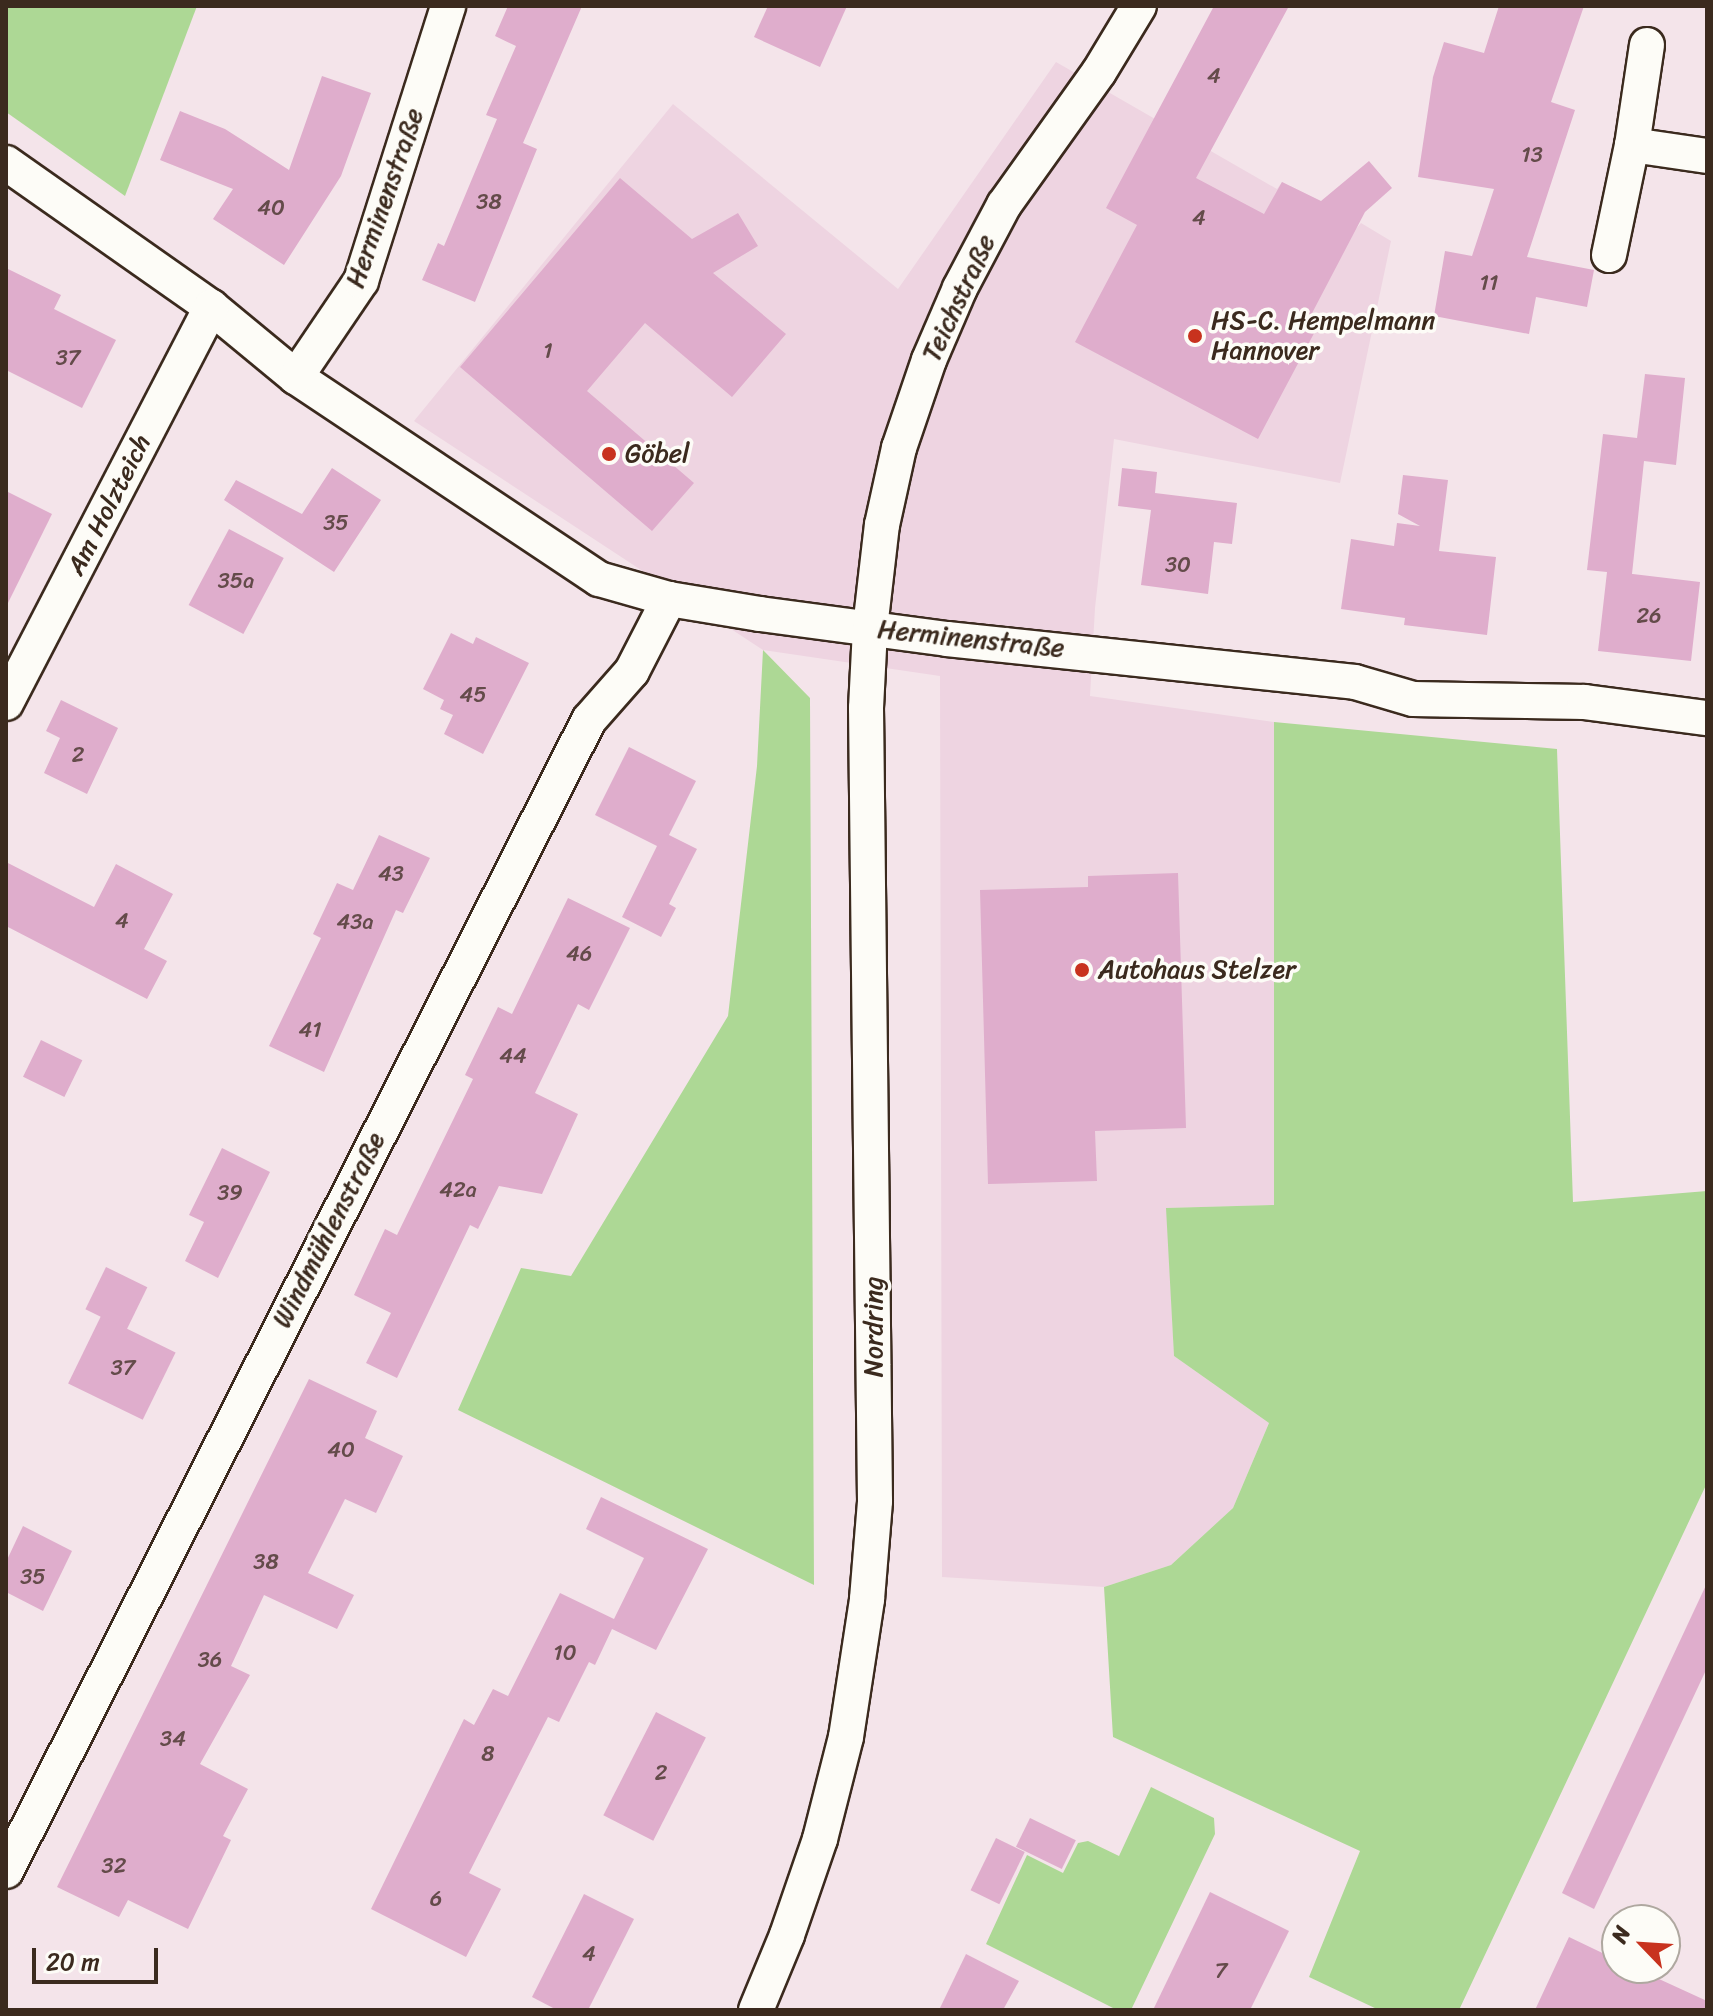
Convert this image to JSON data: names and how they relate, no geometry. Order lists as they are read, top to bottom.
{
  "streets": {
    "street": [
      "Herminenstraße",
      "Teichstraße",
      "Am Holzteich",
      "Windmühlenstraße",
      "Nordring"
    ]
  },
  "crossings": [
    ["Herminenstraße", "Teichstraße"],
    ["Herminenstraße", "Am Holzteich"],
    ["Herminenstraße", "Windmühlenstraße"],
    ["Herminenstraße", "Nordring"],
    ["Teichstraße", "Nordring"]
  ],
  "places": ["HS-C. Hempelmann Hannover", "Göbel", "Autohaus Stelzer"],
  "house_numbers": [
    "4",
    "13",
    "38",
    "40",
    "4",
    "11",
    "1",
    "37",
    "35",
    "30",
    "35a",
    "26",
    "45",
    "2",
    "43",
    "4",
    "43a",
    "46",
    "41",
    "44",
    "42a",
    "39",
    "37",
    "40",
    "38",
    "35",
    "10",
    "36",
    "34",
    "8",
    "2",
    "32",
    "6",
    "4",
    "7"
  ],
  "scale_bar": "20 m",
  "north": "top left"
}
